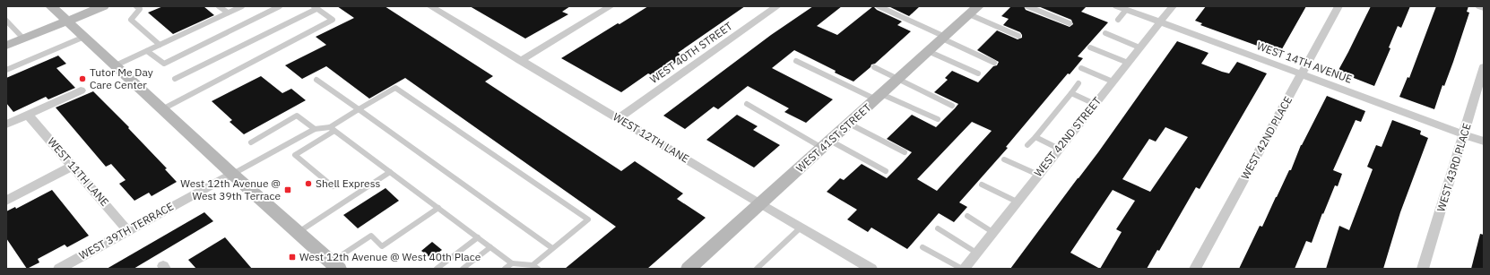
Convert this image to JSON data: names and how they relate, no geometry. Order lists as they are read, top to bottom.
{
  "streets": {
    "main road": ["WEST 41ST STREET"],
    "street": [
      "WEST 40TH STREET",
      "WEST 14TH AVENUE",
      "WEST 42ND STREET",
      "WEST 12TH LANE",
      "WEST 42ND PLACE",
      "WEST 43RD PLACE",
      "WEST 11TH LANE",
      "WEST 39TH TERRACE"
    ]
  },
  "crossings": [
    ["WEST 40TH STREET", "WEST 12TH LANE"],
    ["WEST 14TH AVENUE", "WEST 42ND STREET"],
    ["WEST 14TH AVENUE", "WEST 42ND PLACE"],
    ["WEST 14TH AVENUE", "WEST 43RD PLACE"],
    ["WEST 12TH LANE", "WEST 41ST STREET"],
    ["WEST 11TH LANE", "WEST 39TH TERRACE"]
  ],
  "places": {
    "other": ["Tutor Me Day Care Center", "Shell Express"],
    "transit": ["West 12th Avenue @ West 39th Terrace", "West 12th Avenue @ West 40th Place"]
  }
}
